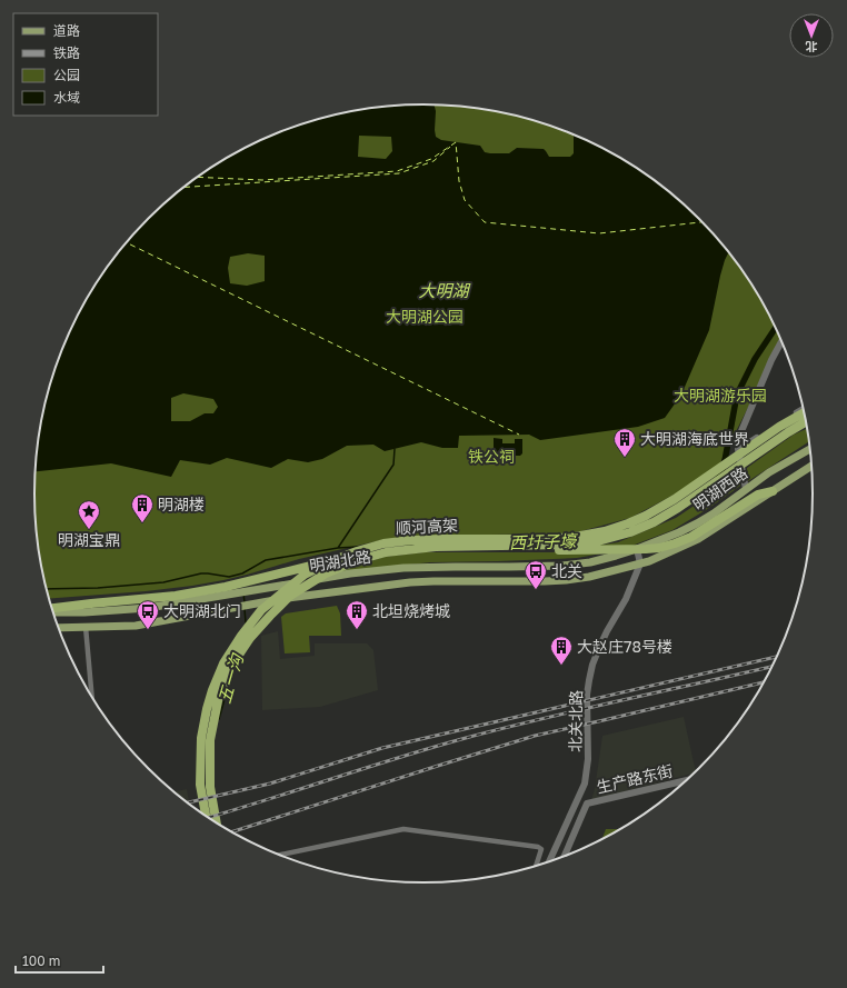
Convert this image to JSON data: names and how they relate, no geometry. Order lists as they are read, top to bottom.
{
  "streets": {
    "highway": ["顺河高架"],
    "main road": ["明湖西路", "明湖北路"],
    "street": ["北关北路", "生产路东街"]
  },
  "crossings": [
    ["明湖西路", "明湖北路"],
    ["明湖西路", "北关北路"],
    ["明湖北路", "北关北路"]
  ],
  "water": ["大明湖", "西圩子壕", "五一沟"],
  "parks": ["大明湖公园", "大明湖游乐园", "铁公祠"],
  "places": {
    "building": [
      "大明湖海底世界",
      "明湖楼",
      "北坦烧烤城",
      "大赵庄78号楼"
    ],
    "place": ["明湖宝鼎"],
    "bus stop": ["北关", "大明湖北门"]
  },
  "legend": [
    "道路",
    "铁路",
    "公园",
    "水域"
  ],
  "scale_bar": "100 m",
  "north": "bottom"
}
